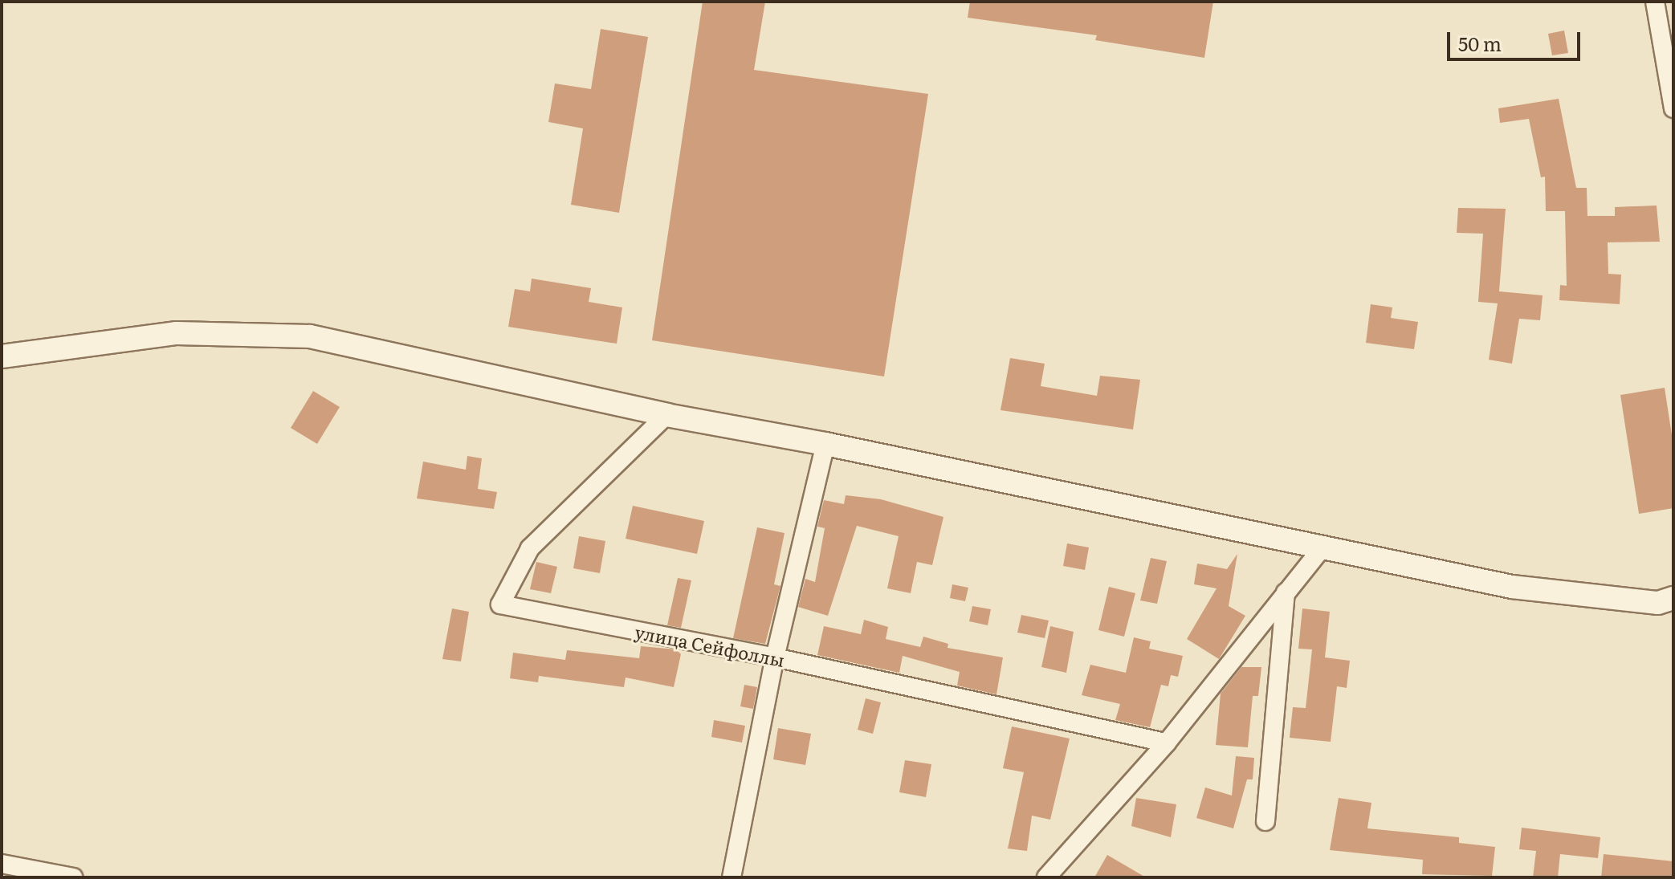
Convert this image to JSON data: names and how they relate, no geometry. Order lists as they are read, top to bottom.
{
  "streets": {
    "street": ["улица Сейфоллы"]
  },
  "scale_bar": "50 m"
}
